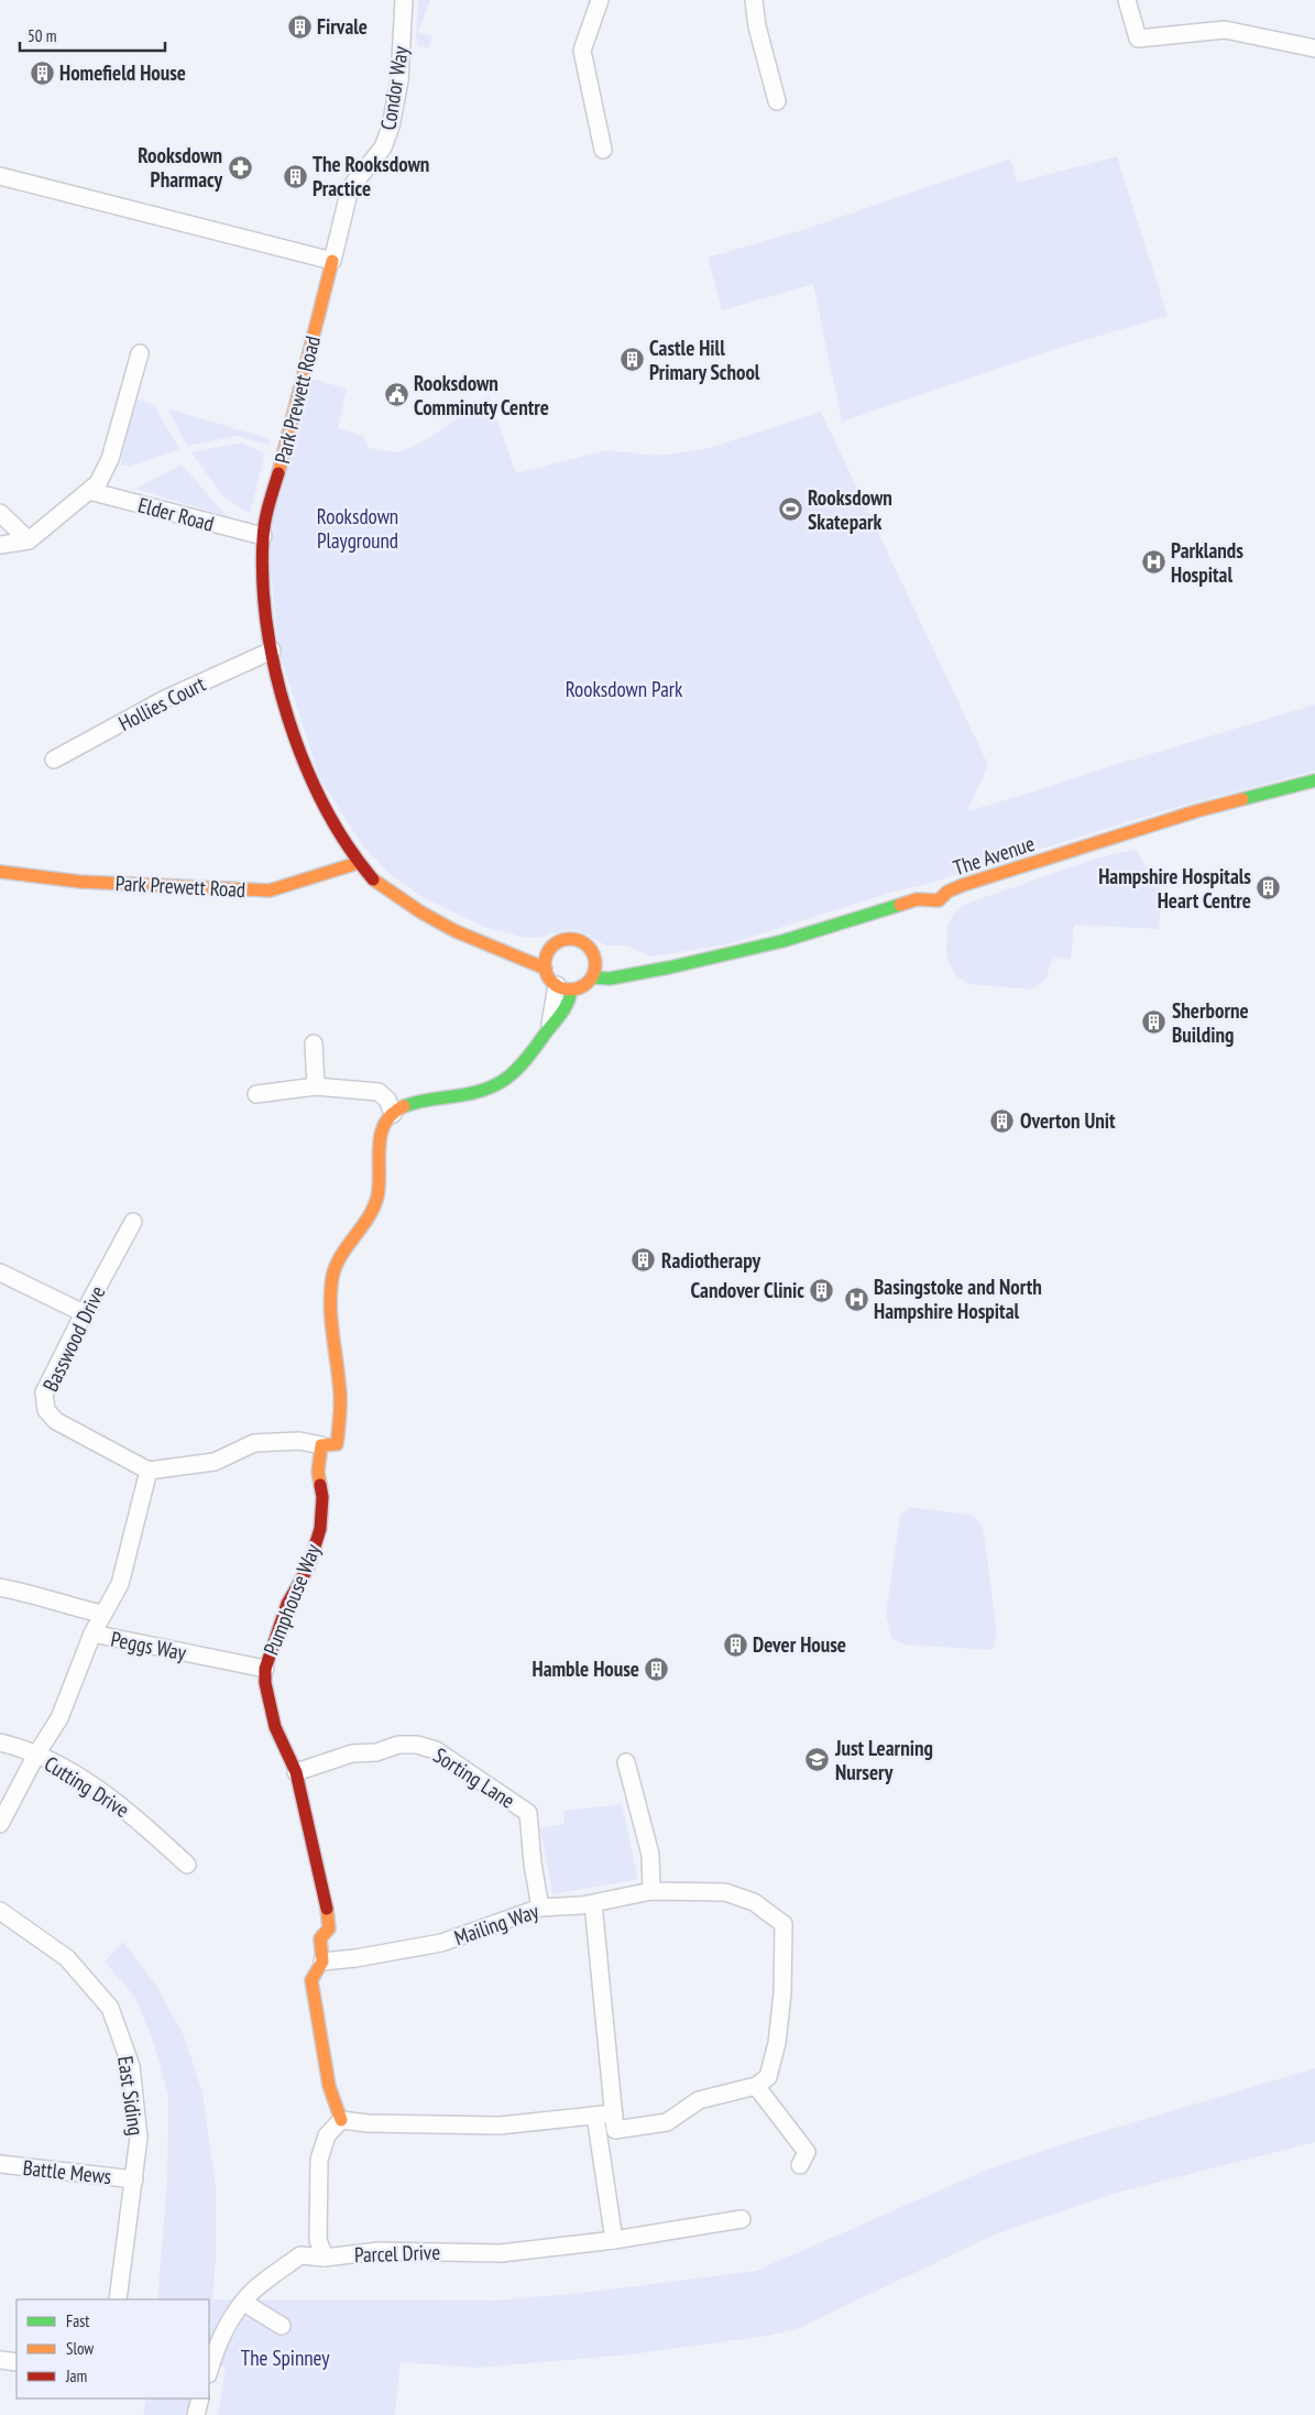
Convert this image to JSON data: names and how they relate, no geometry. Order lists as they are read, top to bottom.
{
  "streets": {
    "street": [
      "Condor Way",
      "Park Prewett Road",
      "Elder Road",
      "Hollies Court",
      "The Avenue",
      "Basswood Drive",
      "Pumphouse Way",
      "Peggs Way",
      "Sorting Lane",
      "Cutting Drive",
      "Mailing Way",
      "East Siding",
      "Battle Mews",
      "Parcel Drive"
    ]
  },
  "crossings": [
    ["Condor Way", "Park Prewett Road"],
    ["Park Prewett Road", "Elder Road"],
    ["Park Prewett Road", "Hollies Court"],
    ["Park Prewett Road", "The Avenue"],
    ["Pumphouse Way", "Peggs Way"],
    ["Pumphouse Way", "Sorting Lane"],
    ["Pumphouse Way", "Mailing Way"],
    ["Pumphouse Way", "Parcel Drive"],
    ["Peggs Way", "Cutting Drive"],
    ["Sorting Lane", "Mailing Way"],
    ["East Siding", "Battle Mews"]
  ],
  "parks": ["Rooksdown Playground", "Rooksdown Park", "The Spinney"],
  "places": {
    "building": [
      "Firvale",
      "Homefield House",
      "The Rooksdown Practice",
      "Castle Hill Primary School",
      "Hampshire Hospitals Heart Centre",
      "Sherborne Building",
      "Overton Unit",
      "Radiotherapy",
      "Candover Clinic",
      "Dever House",
      "Hamble House"
    ],
    "pharmacy": ["Rooksdown Pharmacy"],
    "public building": ["Rooksdown Comminuty Centre"],
    "sports": ["Rooksdown Skatepark"],
    "hospital": ["Parklands Hospital", "Basingstoke and North Hampshire Hospital"],
    "school or university": ["Just Learning Nursery"]
  },
  "legend": ["Fast", "Slow", "Jam"],
  "scale_bar": "50 m"
}
